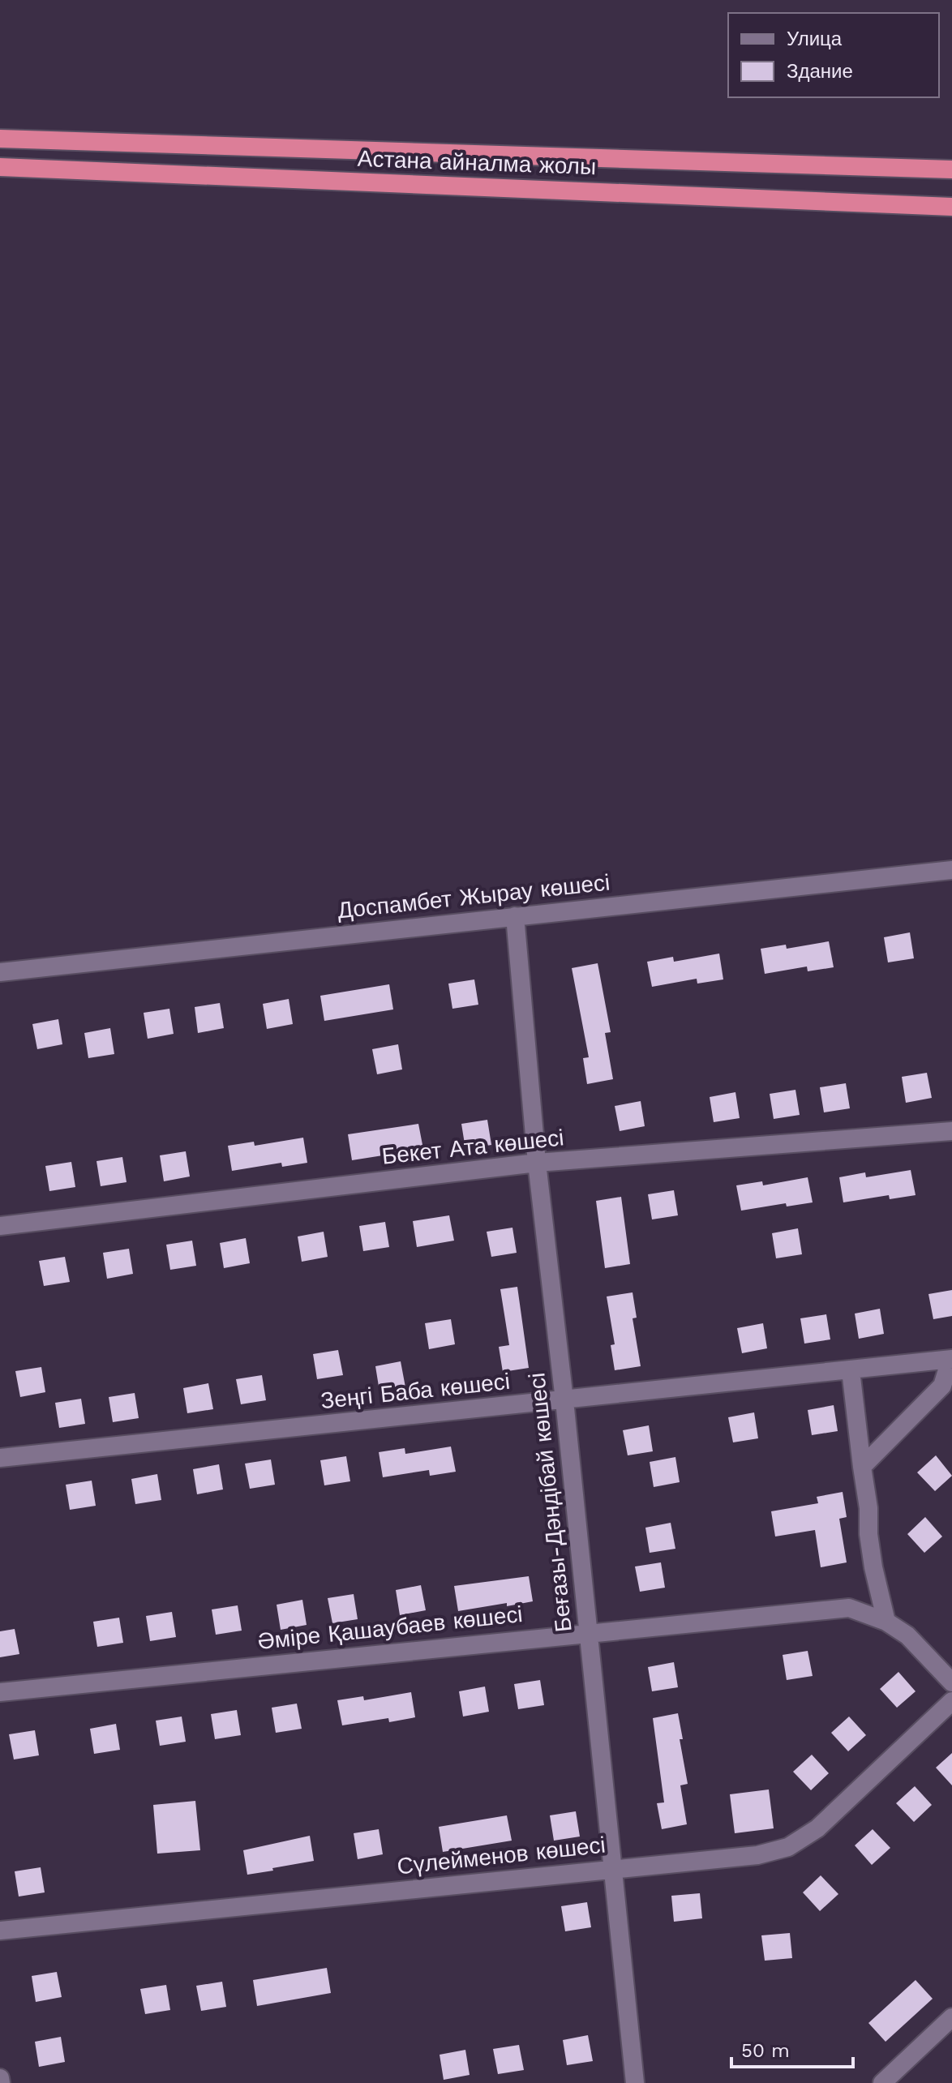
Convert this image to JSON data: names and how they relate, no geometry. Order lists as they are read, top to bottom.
{
  "streets": {
    "highway": ["Астана айналма жолы"],
    "street": [
      "Доспамбет Жырау көшесі",
      "Бекет Ата көшесі",
      "Зеңгі Баба көшесі",
      "Беғазы-Дәндібай көшесі",
      "Әміре Қашаубаев көшесі",
      "Сүлейменов көшесі"
    ]
  },
  "crossings": [
    ["Доспамбет Жырау көшесі", "Беғазы-Дәндібай көшесі"],
    ["Бекет Ата көшесі", "Беғазы-Дәндібай көшесі"],
    ["Зеңгі Баба көшесі", "Беғазы-Дәндібай көшесі"],
    ["Беғазы-Дәндібай көшесі", "Әміре Қашаубаев көшесі"],
    ["Беғазы-Дәндібай көшесі", "Сүлейменов көшесі"]
  ],
  "legend": ["Улица", "Здание"],
  "scale_bar": "50 m"
}
